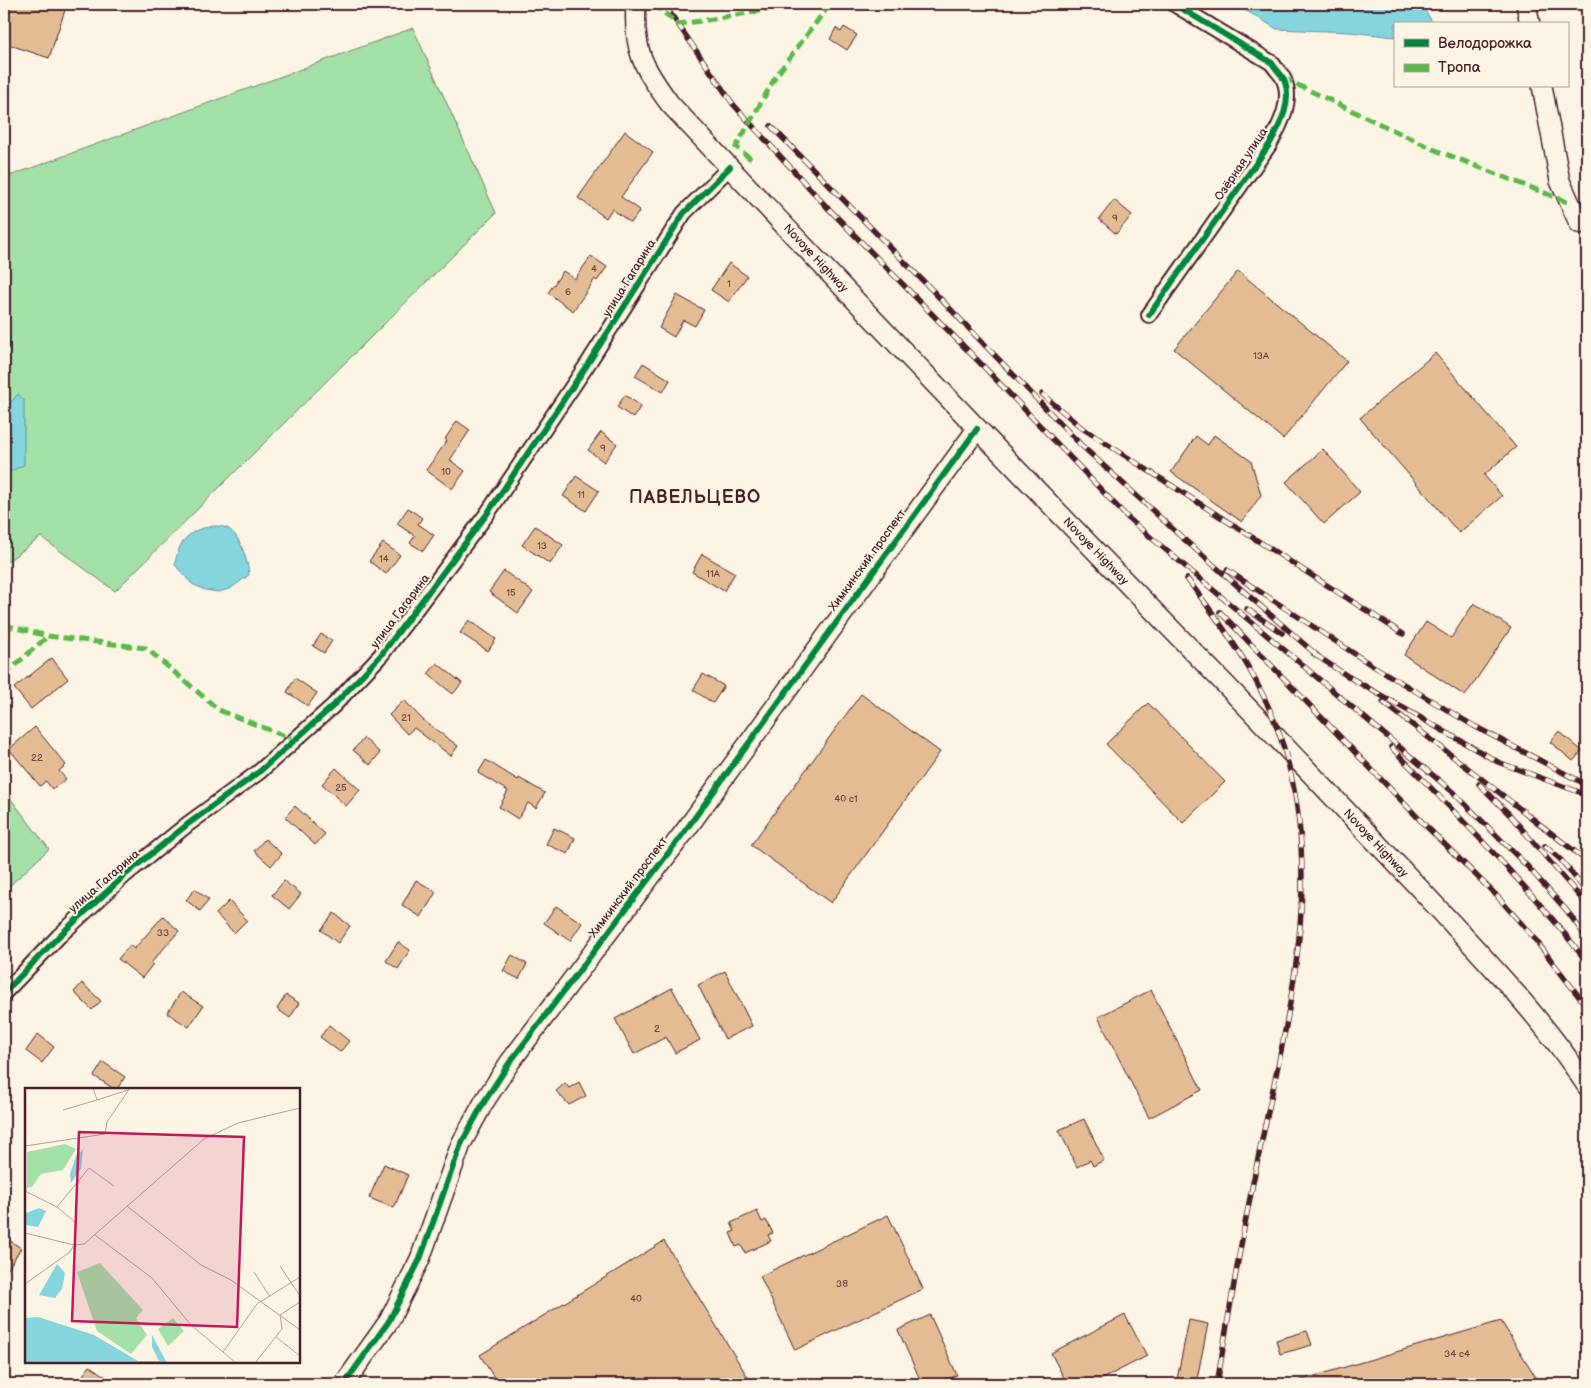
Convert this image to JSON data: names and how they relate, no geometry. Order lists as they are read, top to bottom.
{
  "streets": {
    "main road": ["Novoye Highway", "Химкинский проспект"],
    "street": ["Озёрная улица", "улица Гагарина"]
  },
  "crossings": [
    ["Novoye Highway", "улица Гагарина"],
    ["Novoye Highway", "Химкинский проспект"]
  ],
  "districts": ["ПАВЕЛЬЦЕВО"],
  "house_numbers": [
    "9",
    "4",
    "1",
    "6",
    "13А",
    "9",
    "10",
    "11",
    "13",
    "14",
    "11А",
    "15",
    "21",
    "22",
    "25",
    "40 с1",
    "33",
    "2",
    "38",
    "40",
    "34 с4"
  ],
  "legend": ["Велодорожка", "Тропа"]
}
